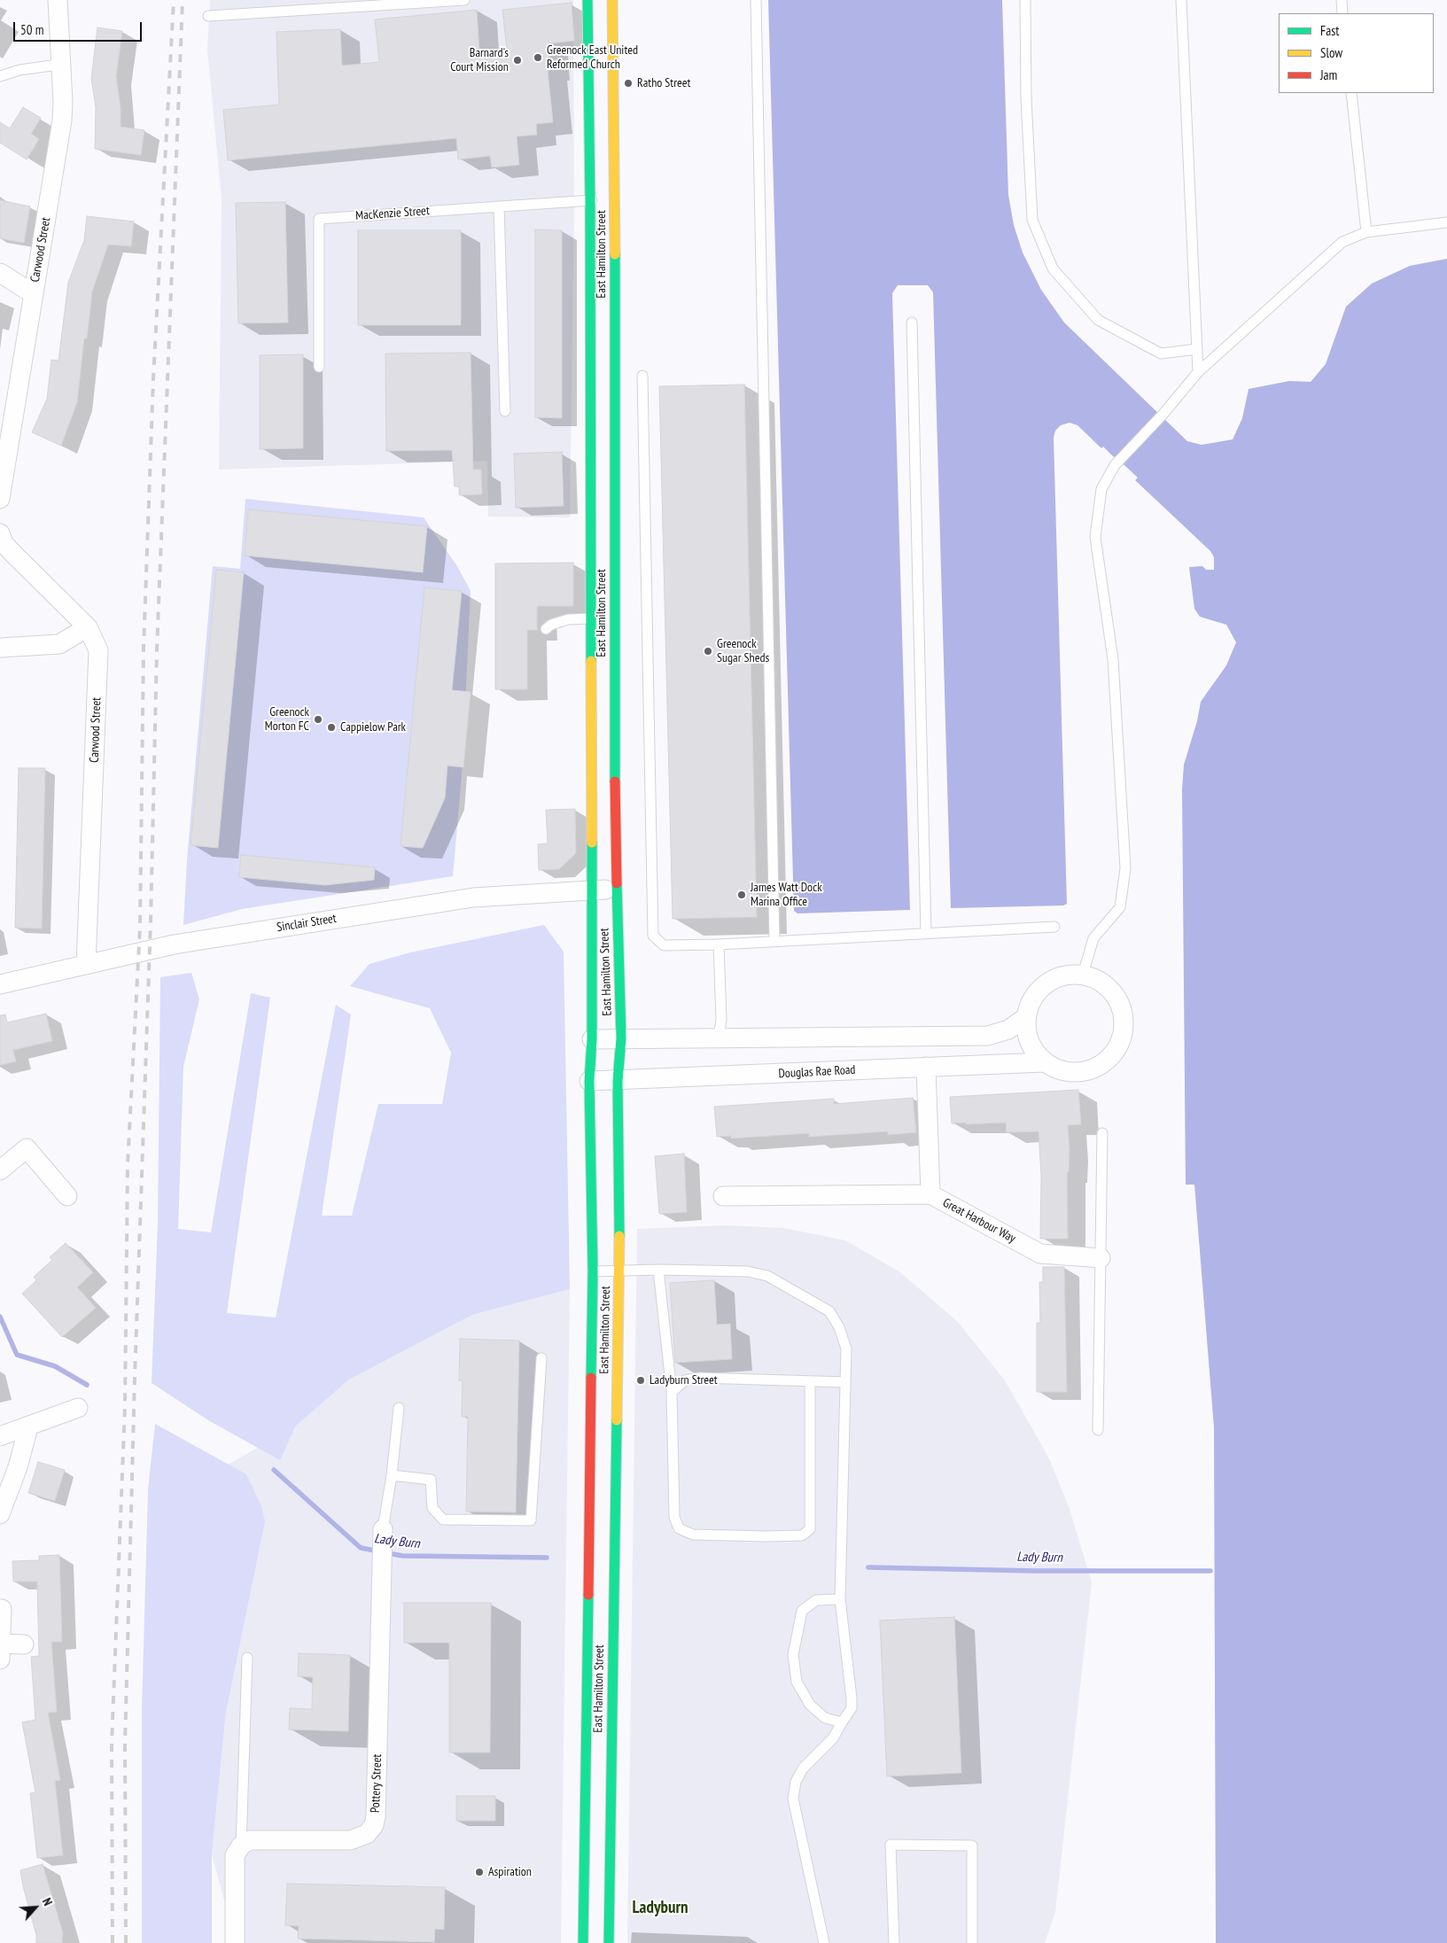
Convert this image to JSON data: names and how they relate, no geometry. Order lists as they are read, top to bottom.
{
  "streets": {
    "highway": ["East Hamilton Street"],
    "street": [
      "Carwood Street",
      "Sinclair Street",
      "Douglas Rae Road",
      "Great Harbour Way",
      "Pottery Street"
    ],
    "lane": ["MacKenzie Street"]
  },
  "crossings": [
    ["MacKenzie Street", "East Hamilton Street"],
    ["Carwood Street", "Sinclair Street"],
    ["East Hamilton Street", "Sinclair Street"],
    ["East Hamilton Street", "Douglas Rae Road"],
    ["Douglas Rae Road", "Great Harbour Way"]
  ],
  "districts": ["Ladyburn"],
  "water": ["Lady Burn"],
  "places": [
    "Greenock East United Reformed Church",
    "Barnard's Court Mission",
    "Ratho Street",
    "Greenock Sugar Sheds",
    "Greenock Morton FC",
    "Cappielow Park",
    "James Watt Dock Marina Office",
    "Ladyburn Street",
    "Aspiration"
  ],
  "legend": ["Fast", "Slow", "Jam"],
  "scale_bar": "50 m",
  "north": "top right"
}
